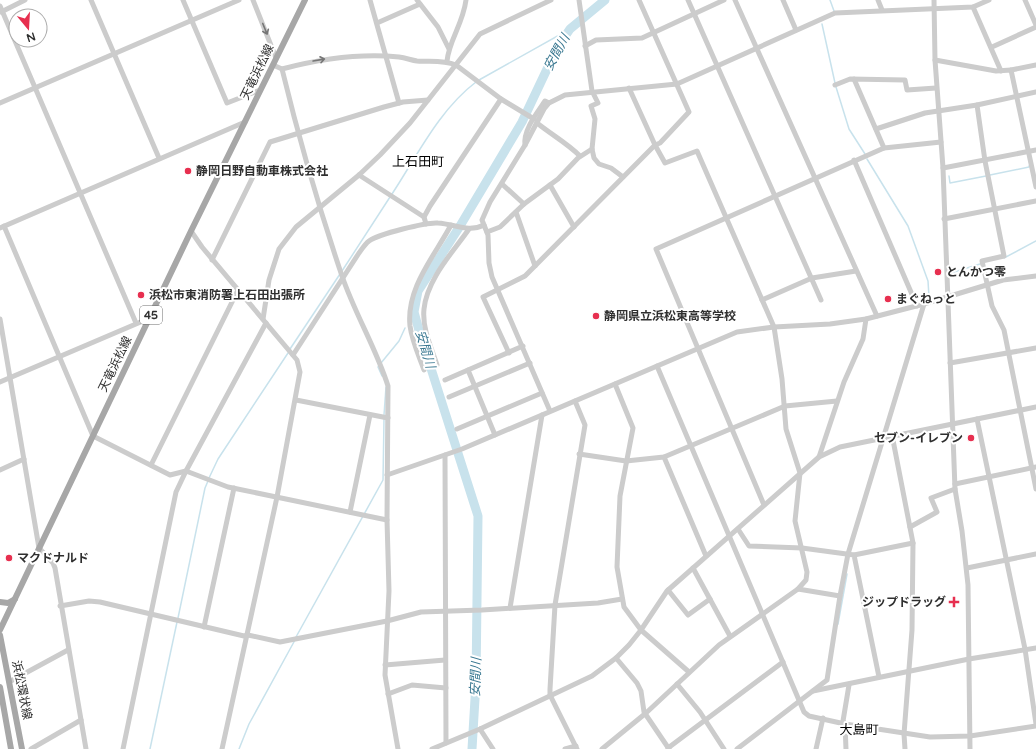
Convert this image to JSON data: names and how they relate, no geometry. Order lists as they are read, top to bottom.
{
  "streets": {
    "main road": ["天竜浜松線", "45", "浜松環状線"]
  },
  "districts": ["上石田町", "大島町"],
  "water": ["安間川"],
  "places": {
    "other": [
      "静岡日野自動車株式会社",
      "とんかつ零",
      "浜松市東消防署上石田出張所",
      "まぐねっと",
      "静岡県立浜松東高等学校",
      "セブン-イレブン",
      "マクドナルド"
    ],
    "health": ["ジップドラッグ"]
  },
  "north": "bottom"
}
